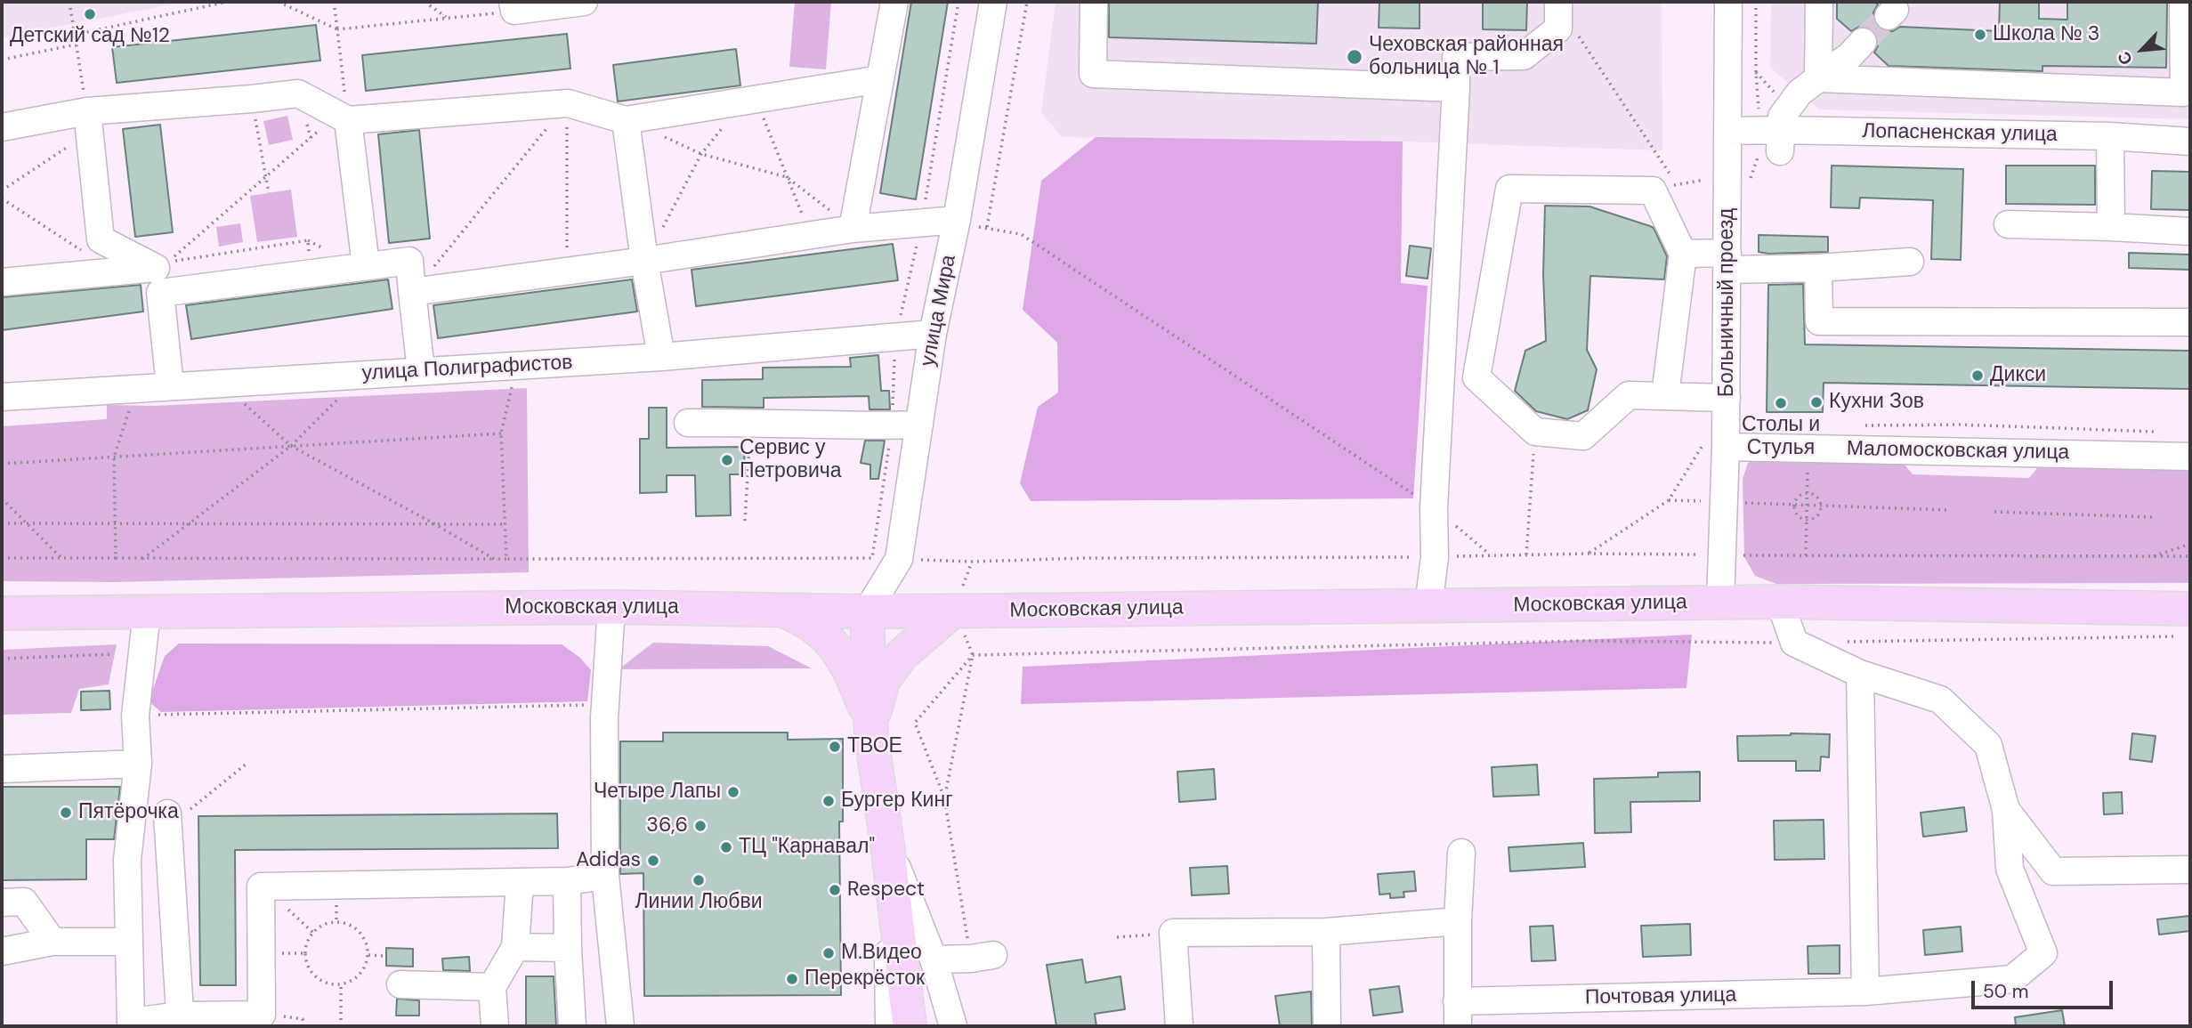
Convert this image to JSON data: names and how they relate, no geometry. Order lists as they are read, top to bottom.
{
  "streets": {
    "main road": ["Московская улица"],
    "street": [
      "Лопасненская улица",
      "Больничный проезд",
      "улица Мира",
      "улица Полиграфистов",
      "Маломосковская улица",
      "Почтовая улица"
    ]
  },
  "crossings": [
    ["Лопасненская улица", "Больничный проезд"],
    ["Больничный проезд", "Маломосковская улица"],
    ["Больничный проезд", "Московская улица"],
    ["улица Мира", "улица Полиграфистов"],
    ["улица Мира", "Московская улица"]
  ],
  "places": [
    "Детский сад №12",
    "Школа № 3",
    "Чеховская районная больница № 1",
    "Дикси",
    "Кухни Зов",
    "Столы и Стулья",
    "Сервис у Петровича",
    "ТВОЕ",
    "Четыре Лапы",
    "Бургер Кинг",
    "Пятёрочка",
    "36,6",
    "ТЦ \"Карнавал\"",
    "Adidas",
    "Линии Любви",
    "Respect",
    "М.Видео",
    "Перекрёсток"
  ],
  "scale_bar": "50 m",
  "north": "bottom left"
}
